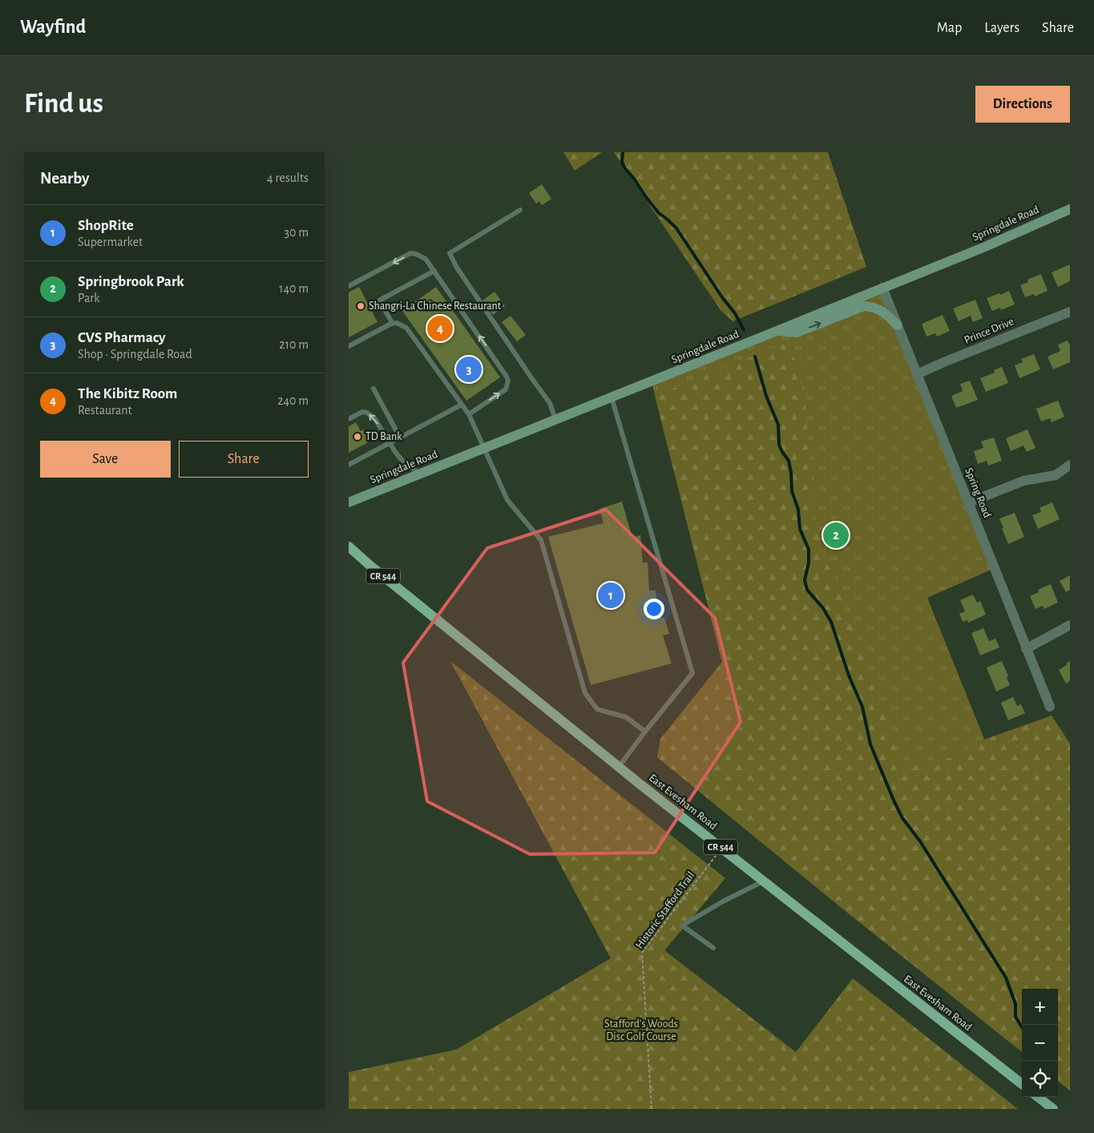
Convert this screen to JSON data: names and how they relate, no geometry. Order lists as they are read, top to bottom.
{
  "streets": {
    "main road": ["Springdale Road", "CR 544", "East Evesham Road"],
    "street": ["Prince Drive", "Spring Road"],
    "path": ["Historic Stafford Trail"]
  },
  "crossings": [
    ["Springdale Road", "Spring Road"],
    ["Prince Drive", "Spring Road"],
    ["East Evesham Road", "Historic Stafford Trail"]
  ],
  "parks": ["Stafford's Woods Disc Golf Course"],
  "places": ["Shangri-La Chinese Restaurant", "TD Bank"],
  "page": {
    "header": "Wayfind",
    "nav": ["Map", "Layers", "Share"],
    "buttons": [
      "Directions",
      ["Save", "Share"]
    ],
    "title": "Find us",
    "heading": ["Nearby", "4 results"],
    "list": [
      {
        "mark": "1",
        "name": "ShopRite",
        "note": "Supermarket",
        "value": "30 m"
      },
      {
        "mark": "2",
        "name": "Springbrook Park",
        "note": "Park",
        "value": "140 m"
      },
      {
        "mark": "3",
        "name": "CVS Pharmacy",
        "note": "Shop · Springdale Road",
        "value": "210 m"
      },
      {
        "mark": "4",
        "name": "The Kibitz Room",
        "note": "Restaurant",
        "value": "240 m"
      }
    ],
    "pins": [
      "4",
      "3",
      "2",
      "1"
    ],
    "map_buttons": ["+", "−"]
  }
}
